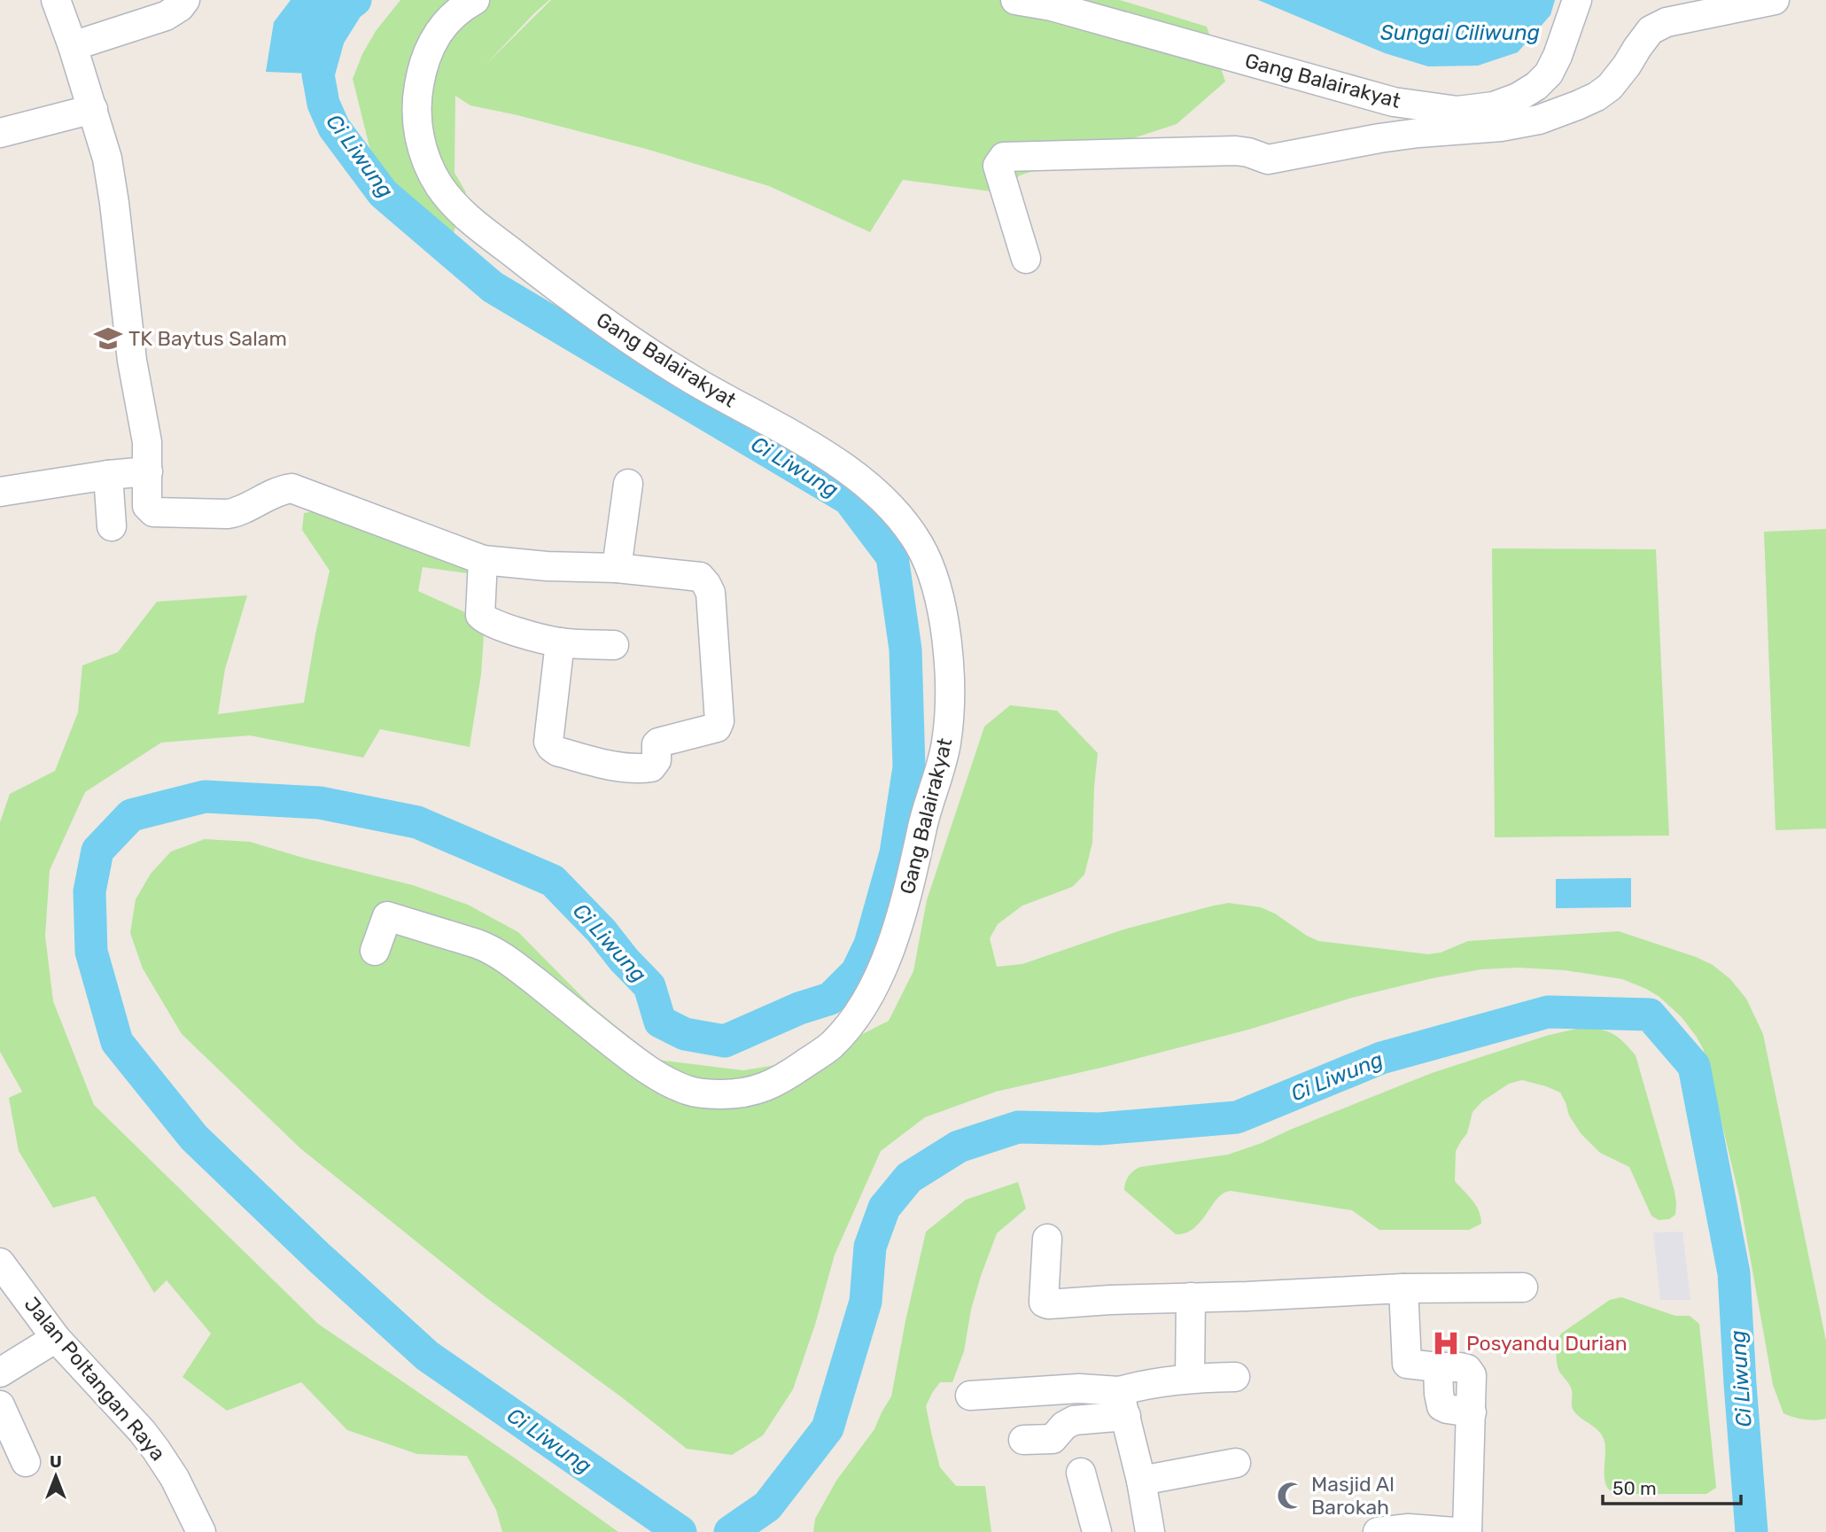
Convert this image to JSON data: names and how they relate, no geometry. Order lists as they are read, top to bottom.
{
  "streets": {
    "street": ["Gang Balairakyat", "Jalan Poltangan Raya"]
  },
  "water": ["Sungai Ciliwung", "Ci Liwung"],
  "places": {
    "school or university": ["TK Baytus Salam"],
    "hospital": ["Posyandu Durian"],
    "mosque": ["Masjid Al Barokah"]
  },
  "scale_bar": "50 m",
  "north": "top"
}
